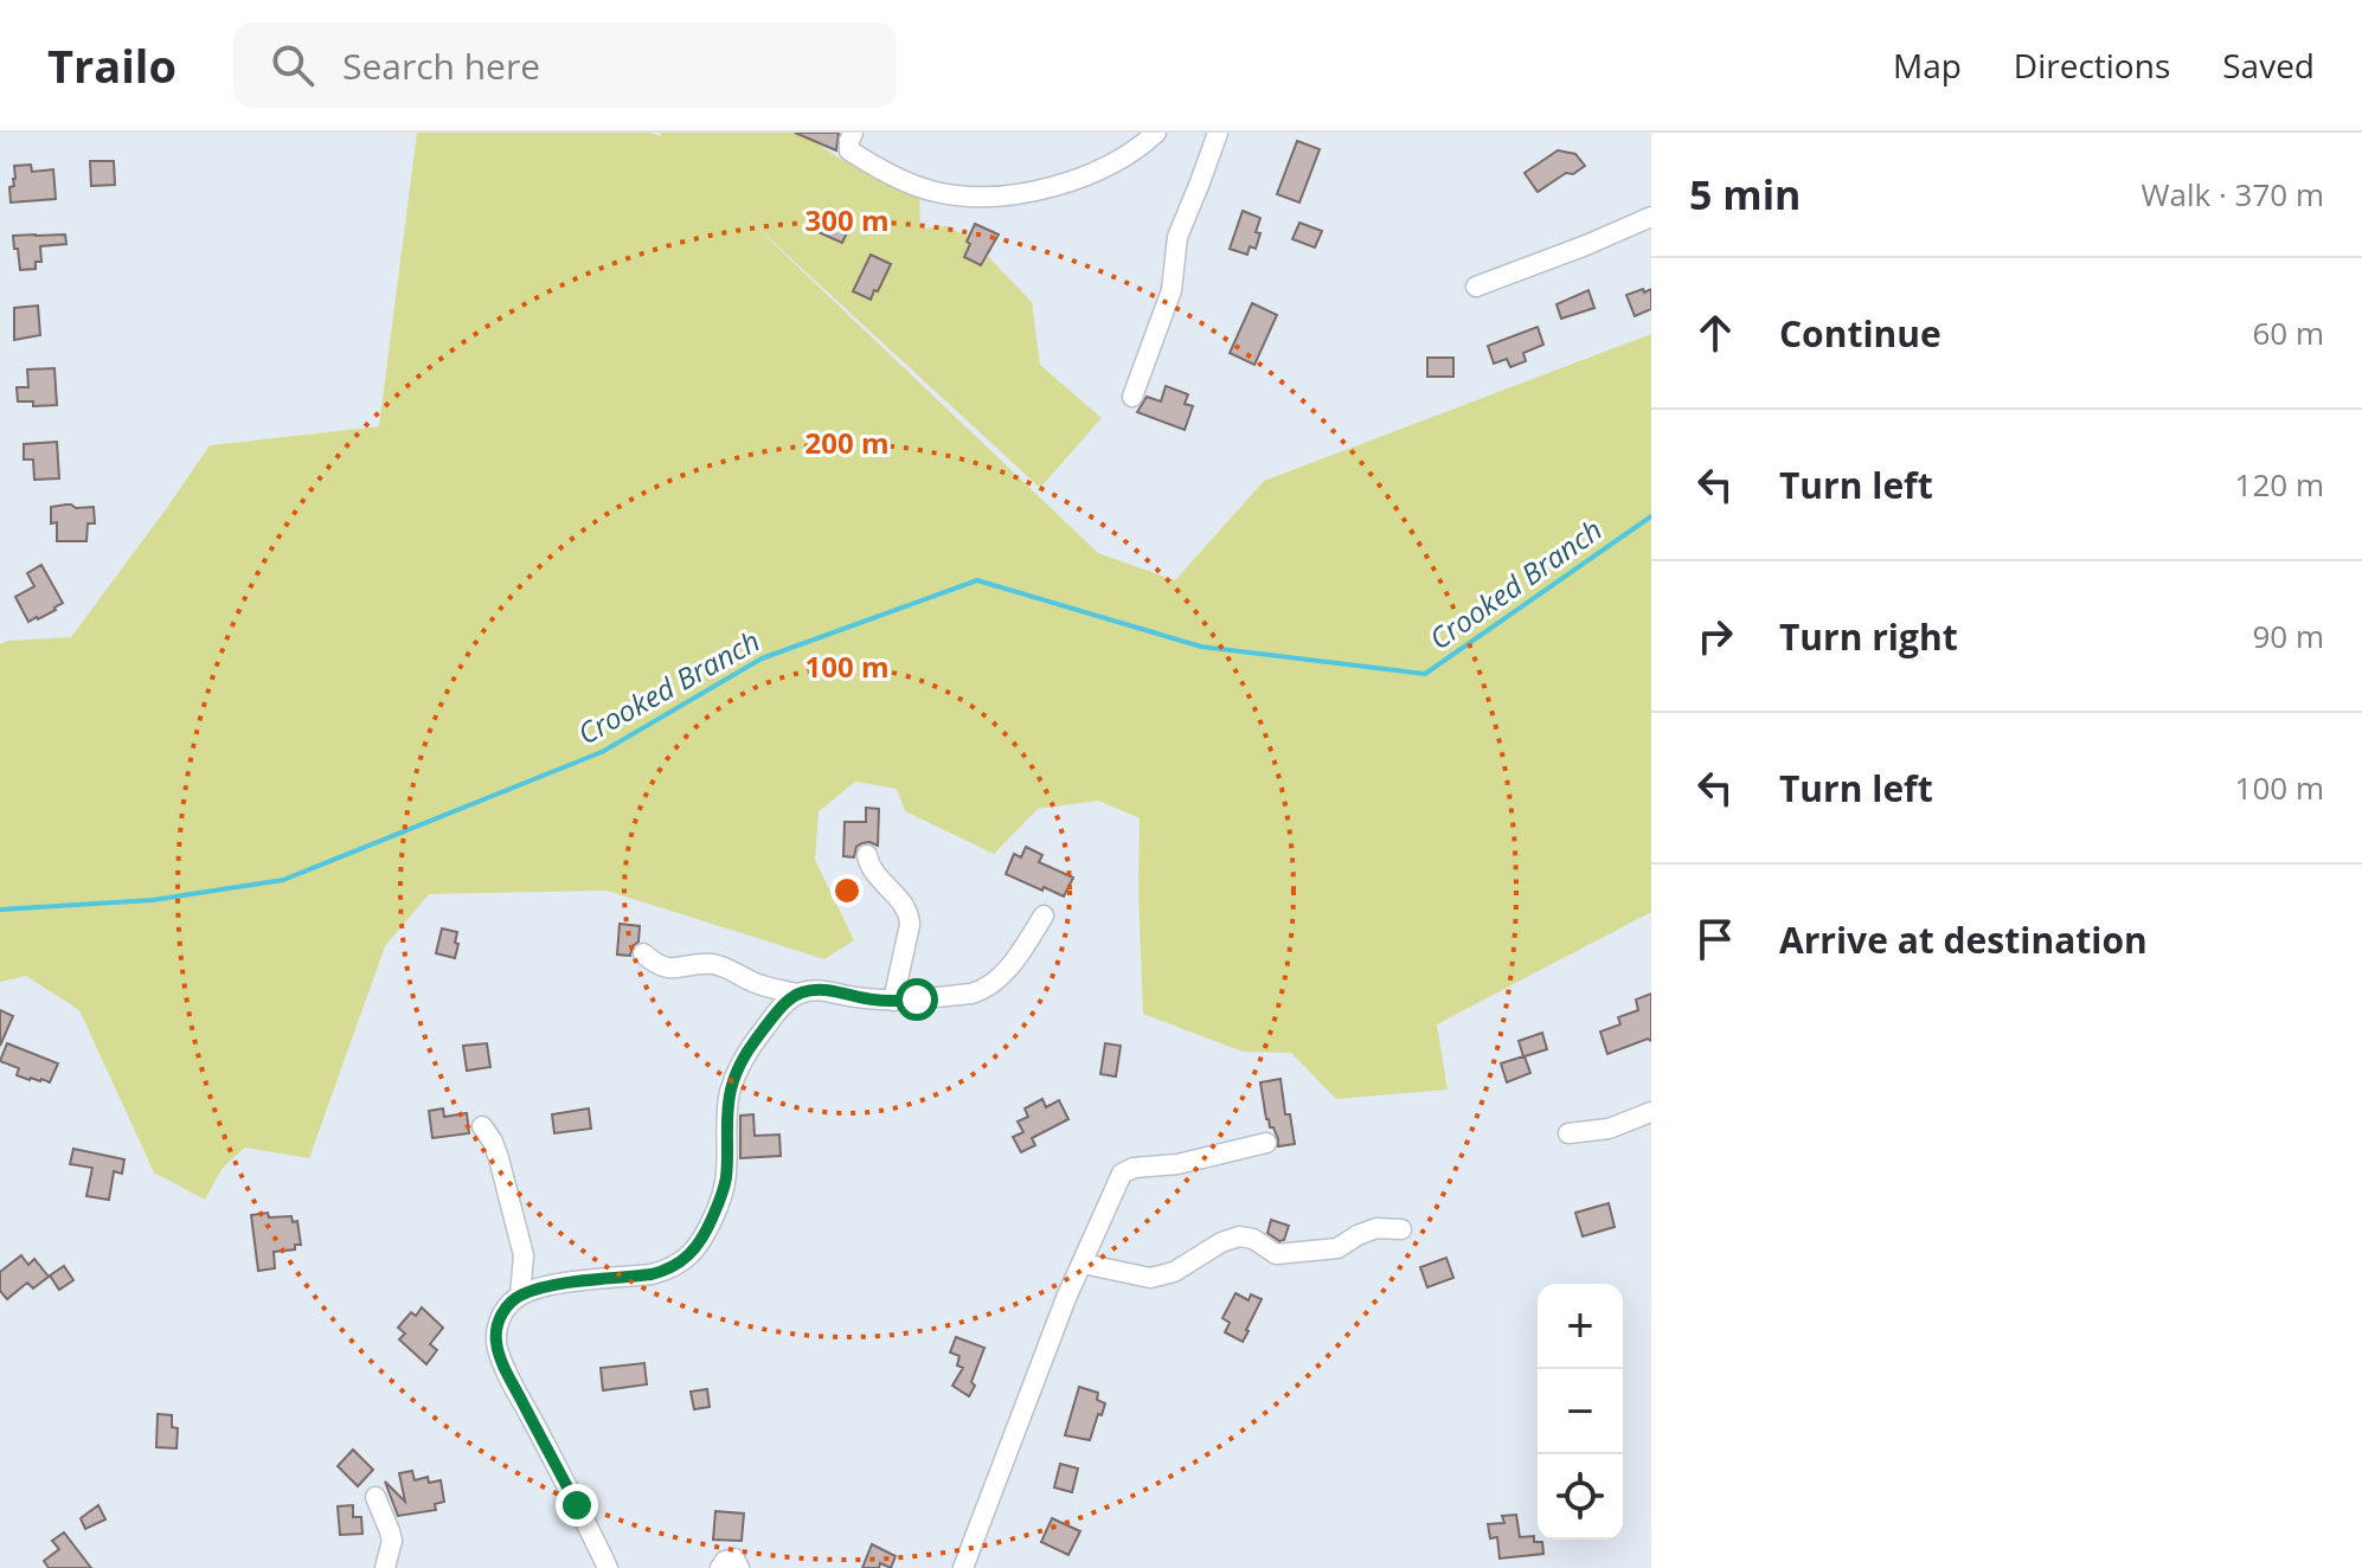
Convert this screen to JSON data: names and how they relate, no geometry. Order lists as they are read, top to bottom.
{
  "water": ["Crooked Branch"],
  "page": {
    "header": "Trailo",
    "search": "Search here",
    "nav": ["Map", "Directions", "Saved"],
    "heading": ["5 min", "Walk · 370 m"],
    "list": [
      ["Continue", "60 m"],
      ["Turn left", "120 m"],
      ["Turn right", "90 m"],
      ["Turn left", "100 m"],
      "Arrive at destination"
    ],
    "map_buttons": ["+", "−"]
  },
  "rings": ["300 m", "200 m", "100 m"]
}
